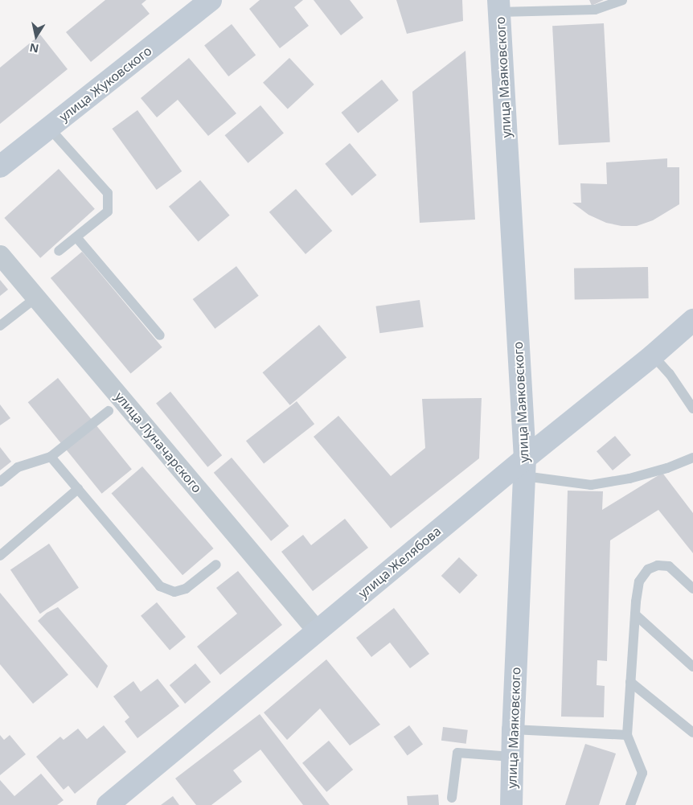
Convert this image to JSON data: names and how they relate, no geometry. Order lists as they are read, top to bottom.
{
  "streets": {
    "main road": ["улица Маяковского", "улица Жуковского", "улица Желябова"],
    "street": ["улица Луначарского"]
  },
  "crossings": [
    ["улица Маяковского", "улица Желябова"],
    ["улица Луначарского", "улица Желябова"]
  ],
  "north": "bottom"
}
